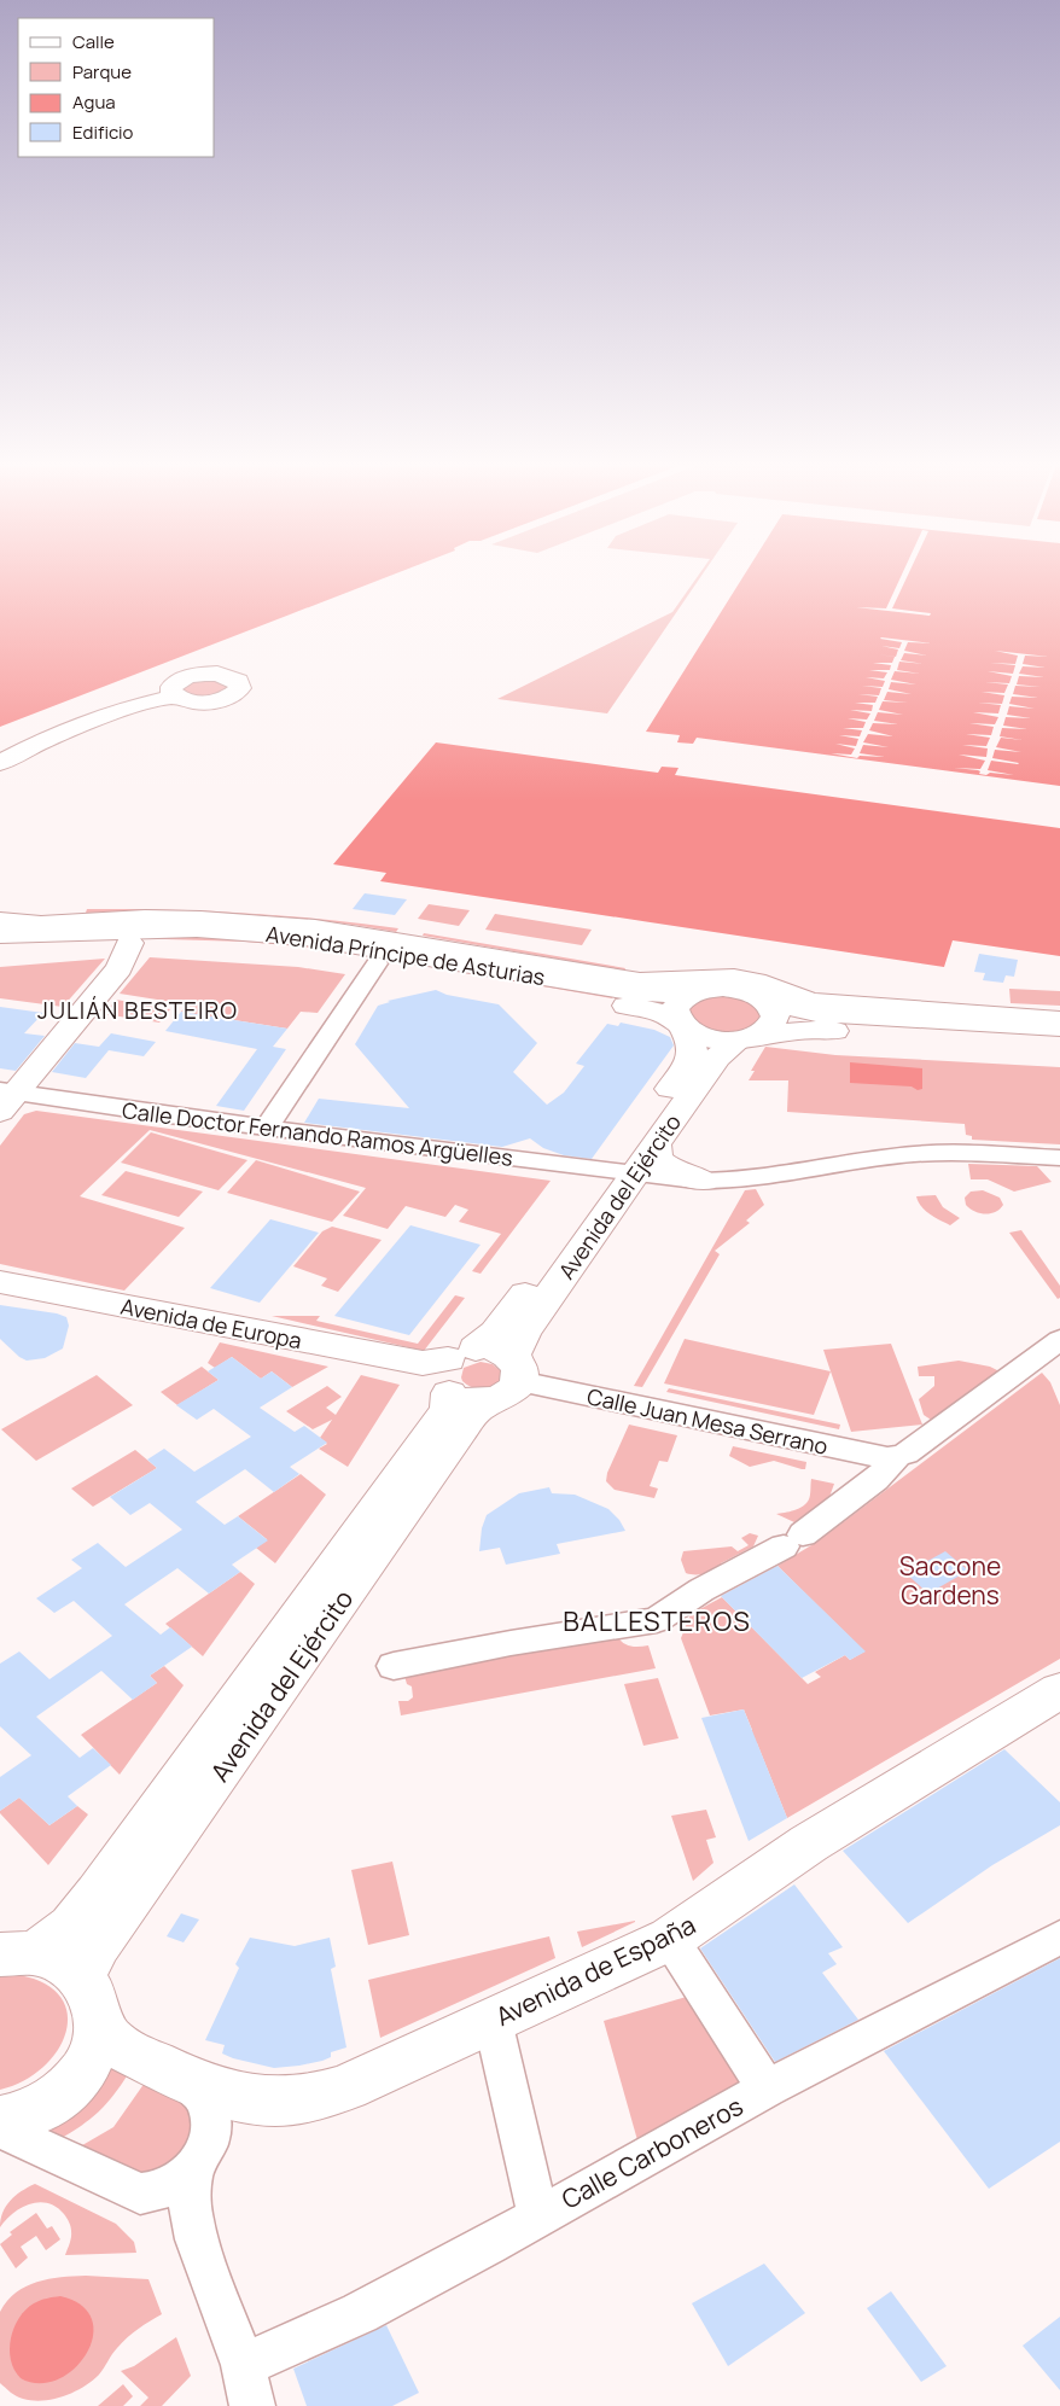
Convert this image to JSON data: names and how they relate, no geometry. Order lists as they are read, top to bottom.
{
  "streets": {
    "main road": [
      "Avenida Príncipe de Asturias",
      "Avenida del Ejército",
      "Avenida de Europa",
      "Avenida de España"
    ],
    "street": ["Calle Doctor Fernando Ramos Argüelles", "Calle Juan Mesa Serrano", "Calle Carboneros"]
  },
  "crossings": [
    ["Avenida Príncipe de Asturias", "Avenida del Ejército"],
    ["Calle Doctor Fernando Ramos Argüelles", "Avenida del Ejército"],
    ["Avenida del Ejército", "Avenida de Europa"],
    ["Avenida del Ejército", "Calle Juan Mesa Serrano"],
    ["Avenida de Europa", "Calle Juan Mesa Serrano"]
  ],
  "districts": ["JULIÁN BESTEIRO", "BALLESTEROS"],
  "parks": ["Saccone Gardens"],
  "legend": [
    "Calle",
    "Parque",
    "Agua",
    "Edificio"
  ]
}
